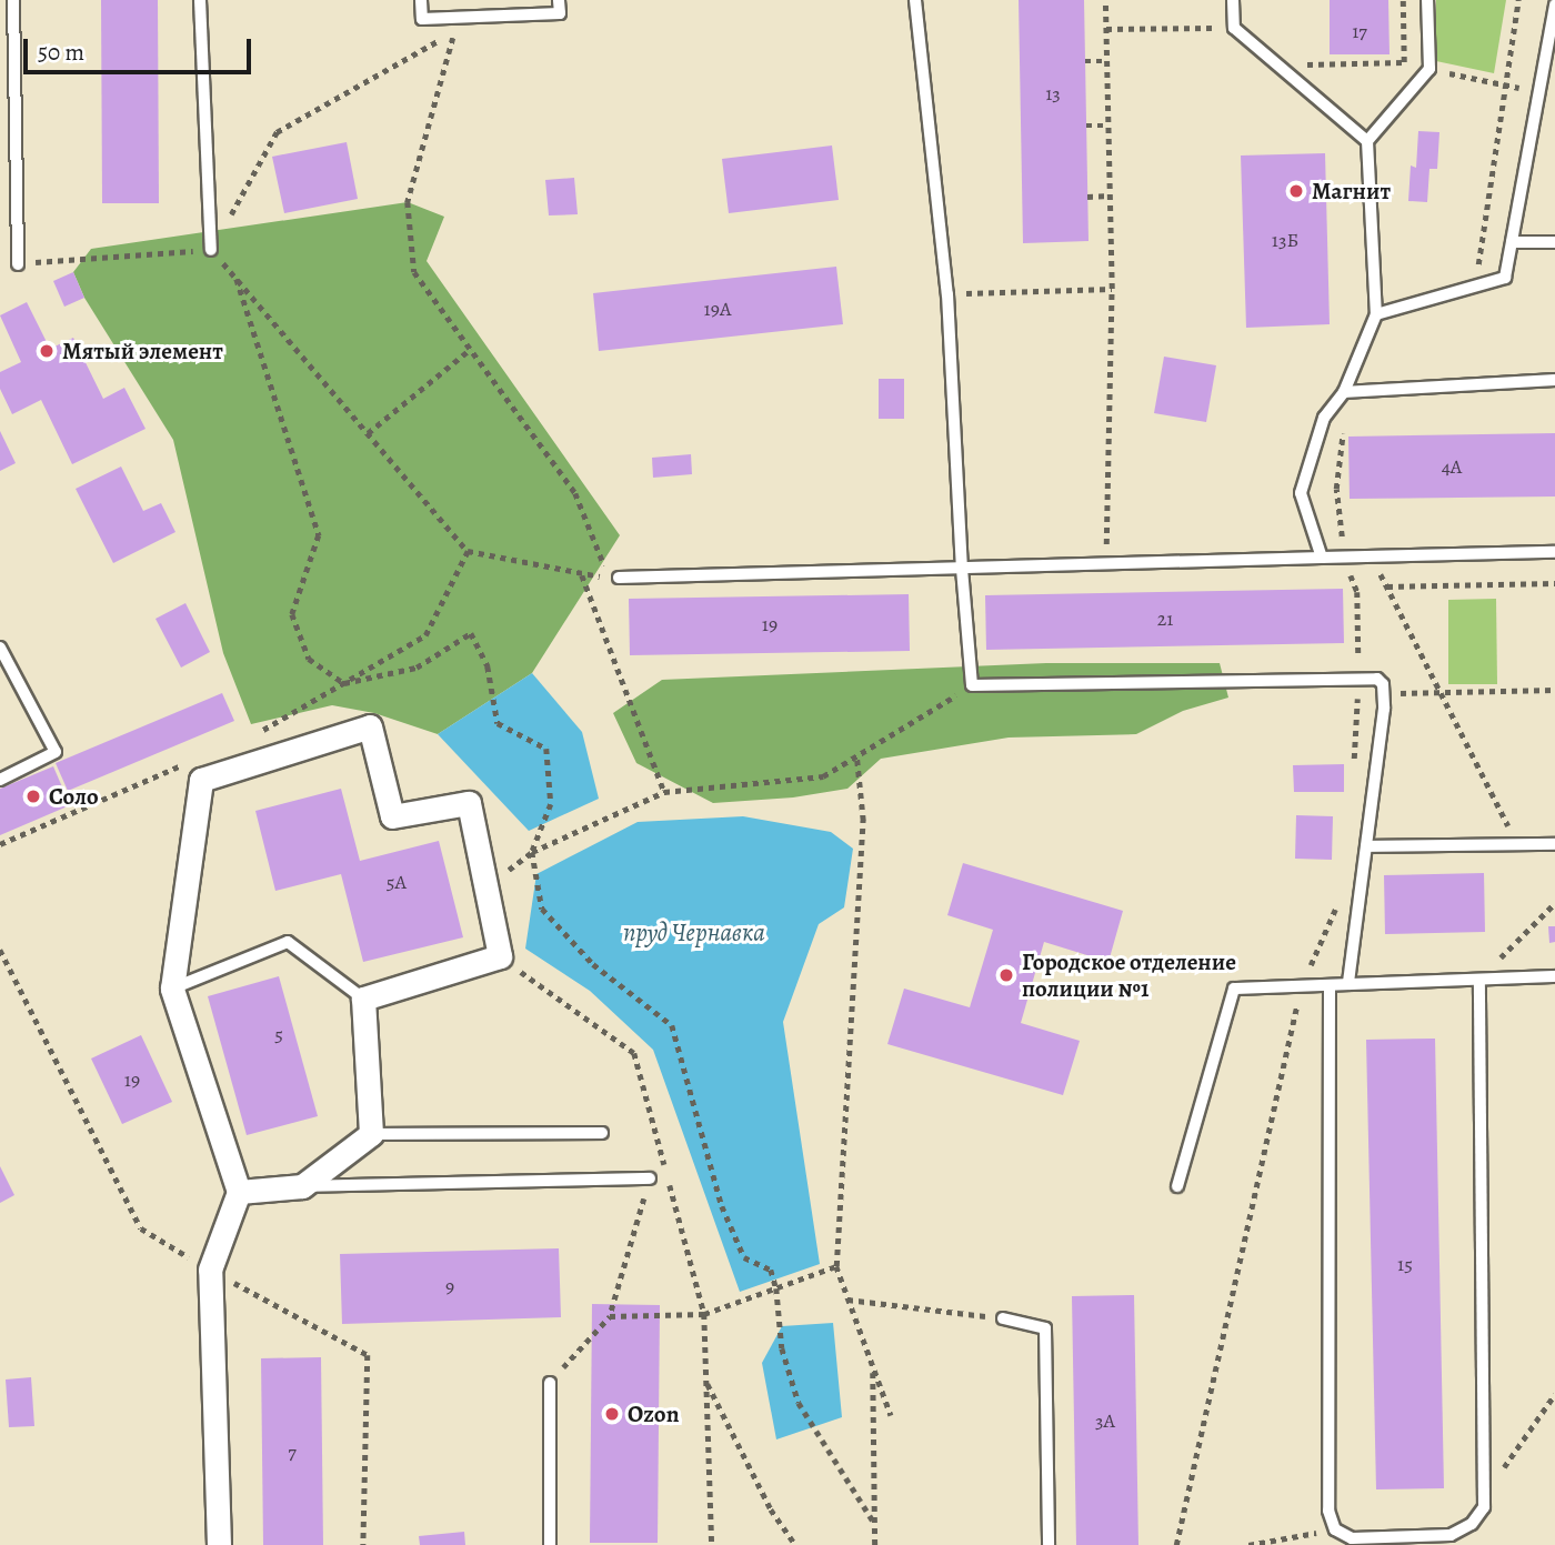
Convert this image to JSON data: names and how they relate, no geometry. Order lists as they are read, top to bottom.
{
  "water": ["пруд Чернавка"],
  "places": [
    "Магнит",
    "Мятый элемент",
    "Соло",
    "Городское отделение полиции №1",
    "Ozon"
  ],
  "house_numbers": [
    "17",
    "13",
    "13Б",
    "19А",
    "4А",
    "21",
    "19",
    "5А",
    "5",
    "19",
    "15",
    "9",
    "3А",
    "7"
  ],
  "scale_bar": "50 m"
}
